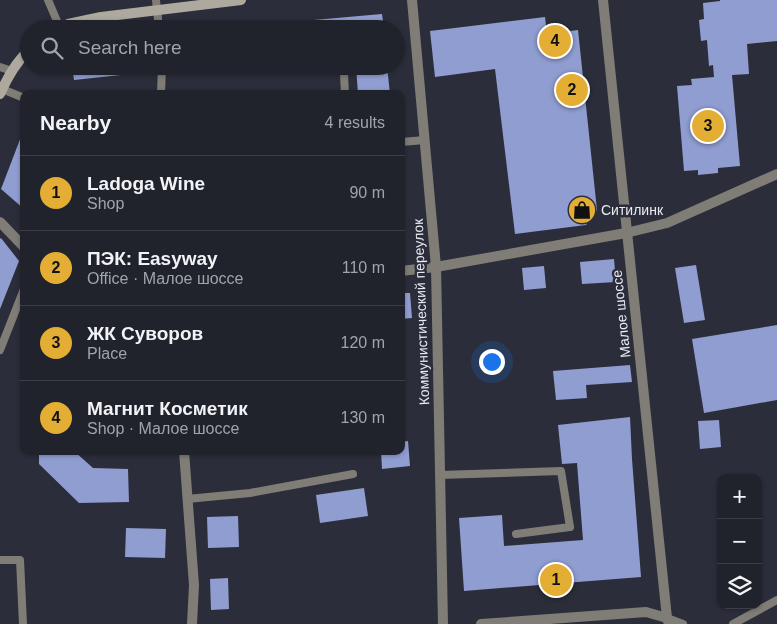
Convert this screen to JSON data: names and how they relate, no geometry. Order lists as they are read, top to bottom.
{
  "streets": {
    "street": ["Коммунистический переулок", "Малое шоссе"]
  },
  "places": {
    "shop": ["Ситилинк"]
  },
  "page": {
    "search": "Search here",
    "pins": [
      "4",
      "2",
      "3",
      "1"
    ],
    "heading": ["Nearby", "4 results"],
    "list": [
      {
        "mark": "1",
        "name": "Ladoga Wine",
        "note": "Shop",
        "value": "90 m"
      },
      {
        "mark": "2",
        "name": "ПЭК: Easyway",
        "note": "Office · Малое шоссе",
        "value": "110 m"
      },
      {
        "mark": "3",
        "name": "ЖК Суворов",
        "note": "Place",
        "value": "120 m"
      },
      {
        "mark": "4",
        "name": "Магнит Косметик",
        "note": "Shop · Малое шоссе",
        "value": "130 m"
      }
    ],
    "map_buttons": ["+", "−"]
  }
}
